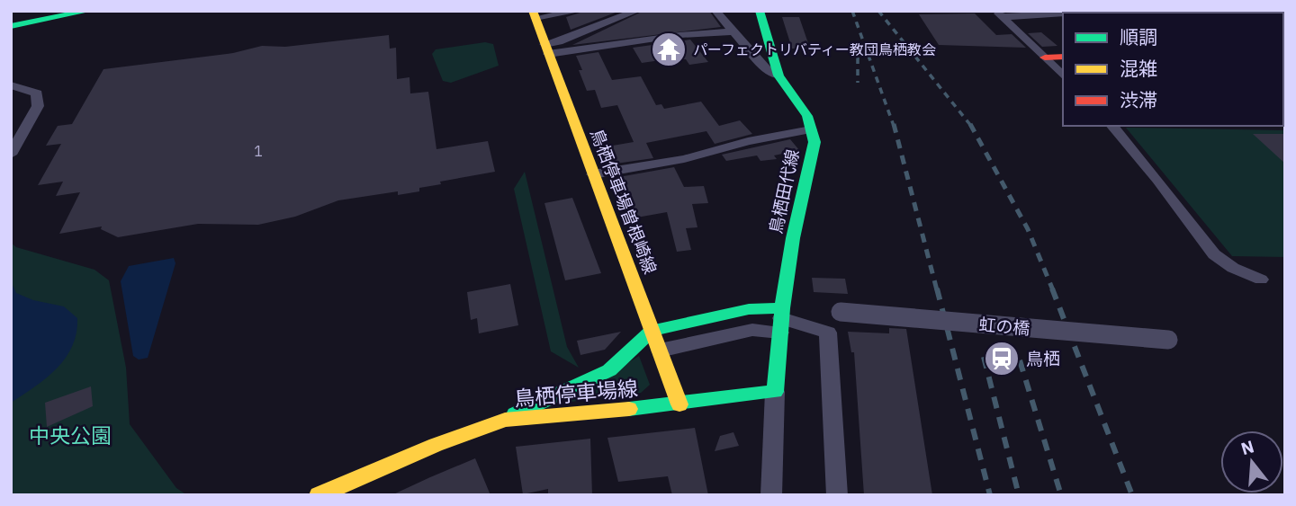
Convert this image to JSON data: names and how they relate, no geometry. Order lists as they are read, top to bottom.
{
  "streets": {
    "main road": ["鳥栖田代線", "鳥栖停車場曽根崎線", "鳥栖停車場線"],
    "street": ["虹の橋"]
  },
  "crossings": [
    ["鳥栖田代線", "鳥栖停車場線"],
    ["鳥栖停車場曽根崎線", "鳥栖停車場線"]
  ],
  "parks": ["中央公園"],
  "places": {
    "temple": ["パーフェクトリバティー教団鳥栖教会"],
    "station": ["鳥栖"]
  },
  "house_numbers": ["1"],
  "legend": ["順調", "混雑", "渋滞"],
  "north": "top"
}
